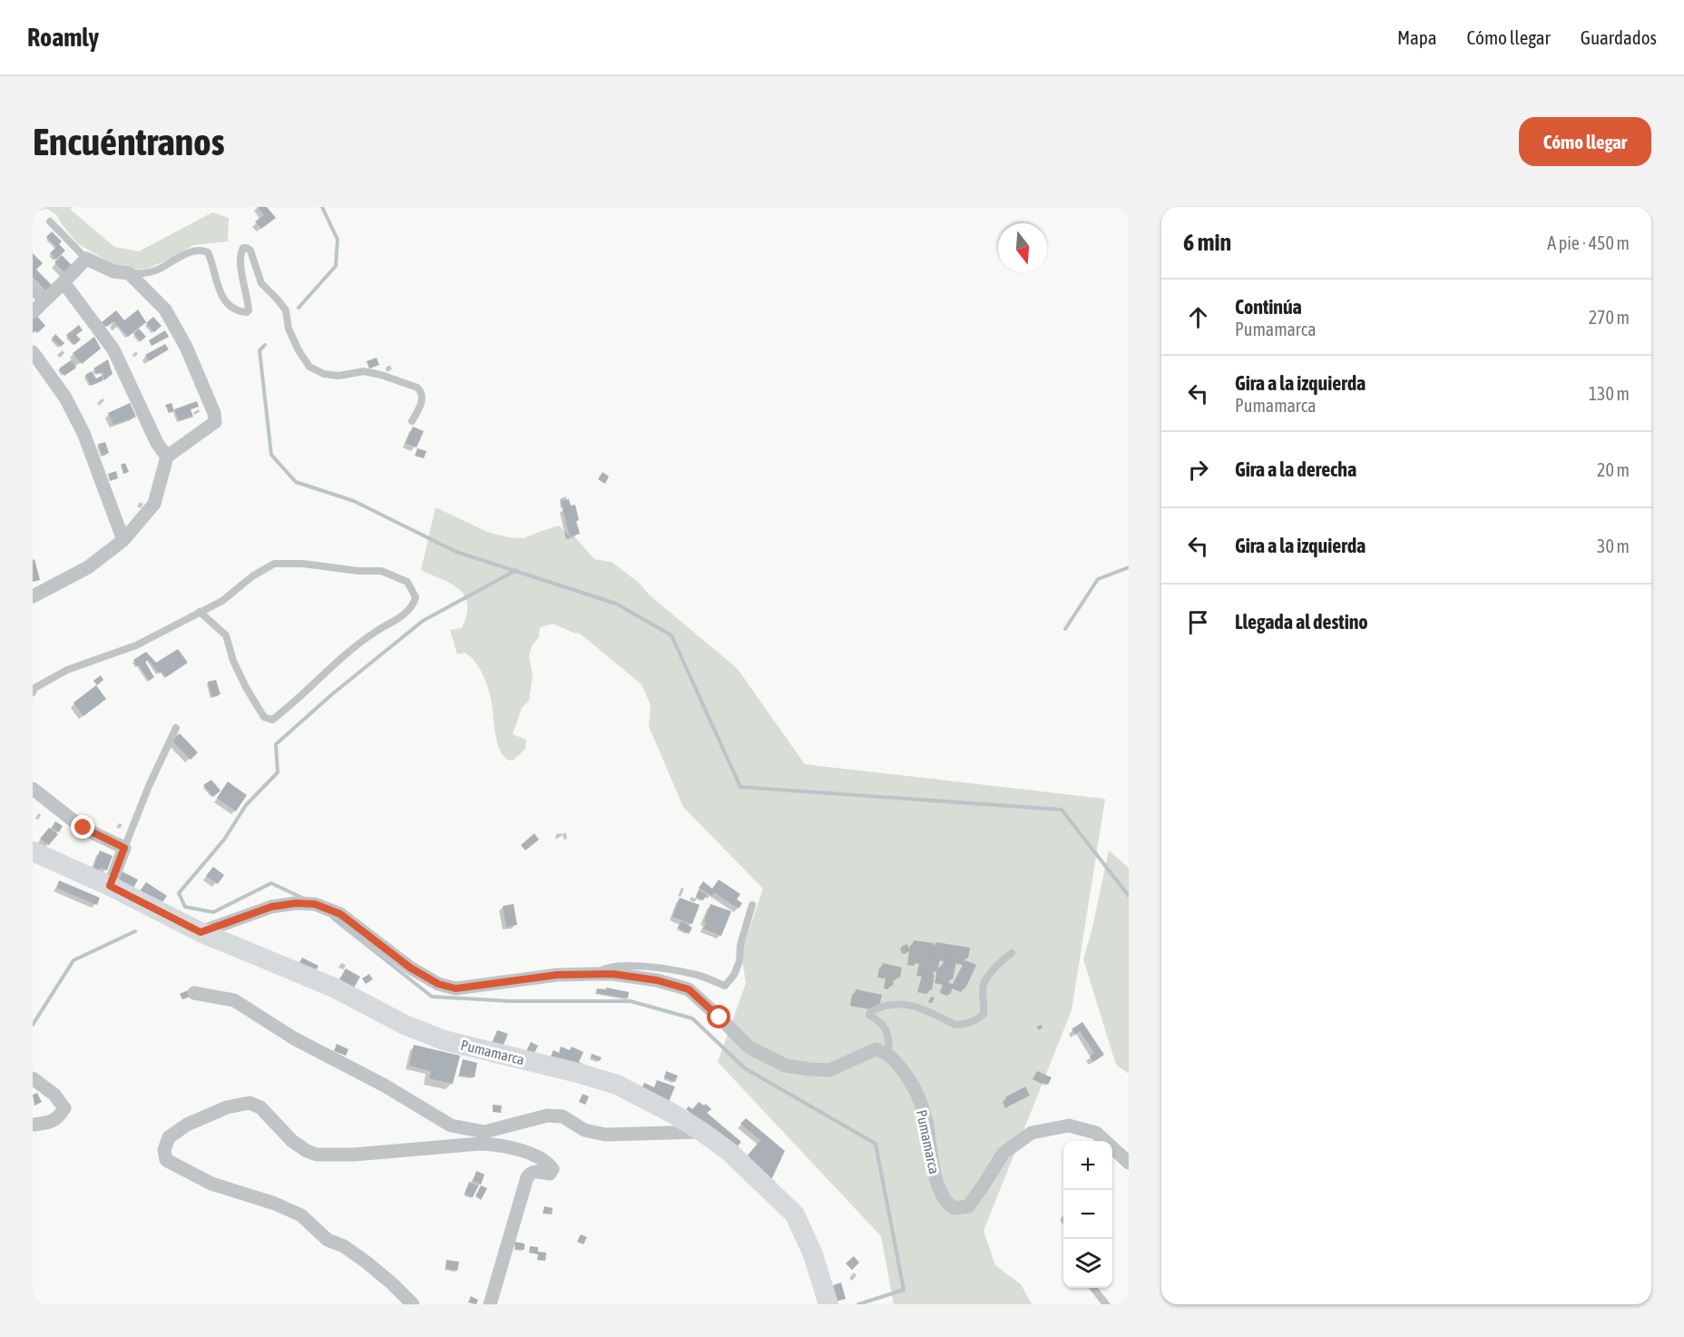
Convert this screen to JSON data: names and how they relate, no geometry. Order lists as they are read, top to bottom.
{
  "streets": {
    "main road": ["Pumamarca"]
  },
  "north": "bottom",
  "page": {
    "header": "Roamly",
    "nav": ["Mapa", "Cómo llegar", "Guardados"],
    "buttons": "Cómo llegar",
    "title": "Encuéntranos",
    "heading": ["6 min", "A pie · 450 m"],
    "list": [
      ["Continúa", "Pumamarca", "270 m"],
      ["Gira a la izquierda", "Pumamarca", "130 m"],
      ["Gira a la derecha", "20 m"],
      ["Gira a la izquierda", "30 m"],
      "Llegada al destino"
    ],
    "map_buttons": ["+", "−"]
  }
}
